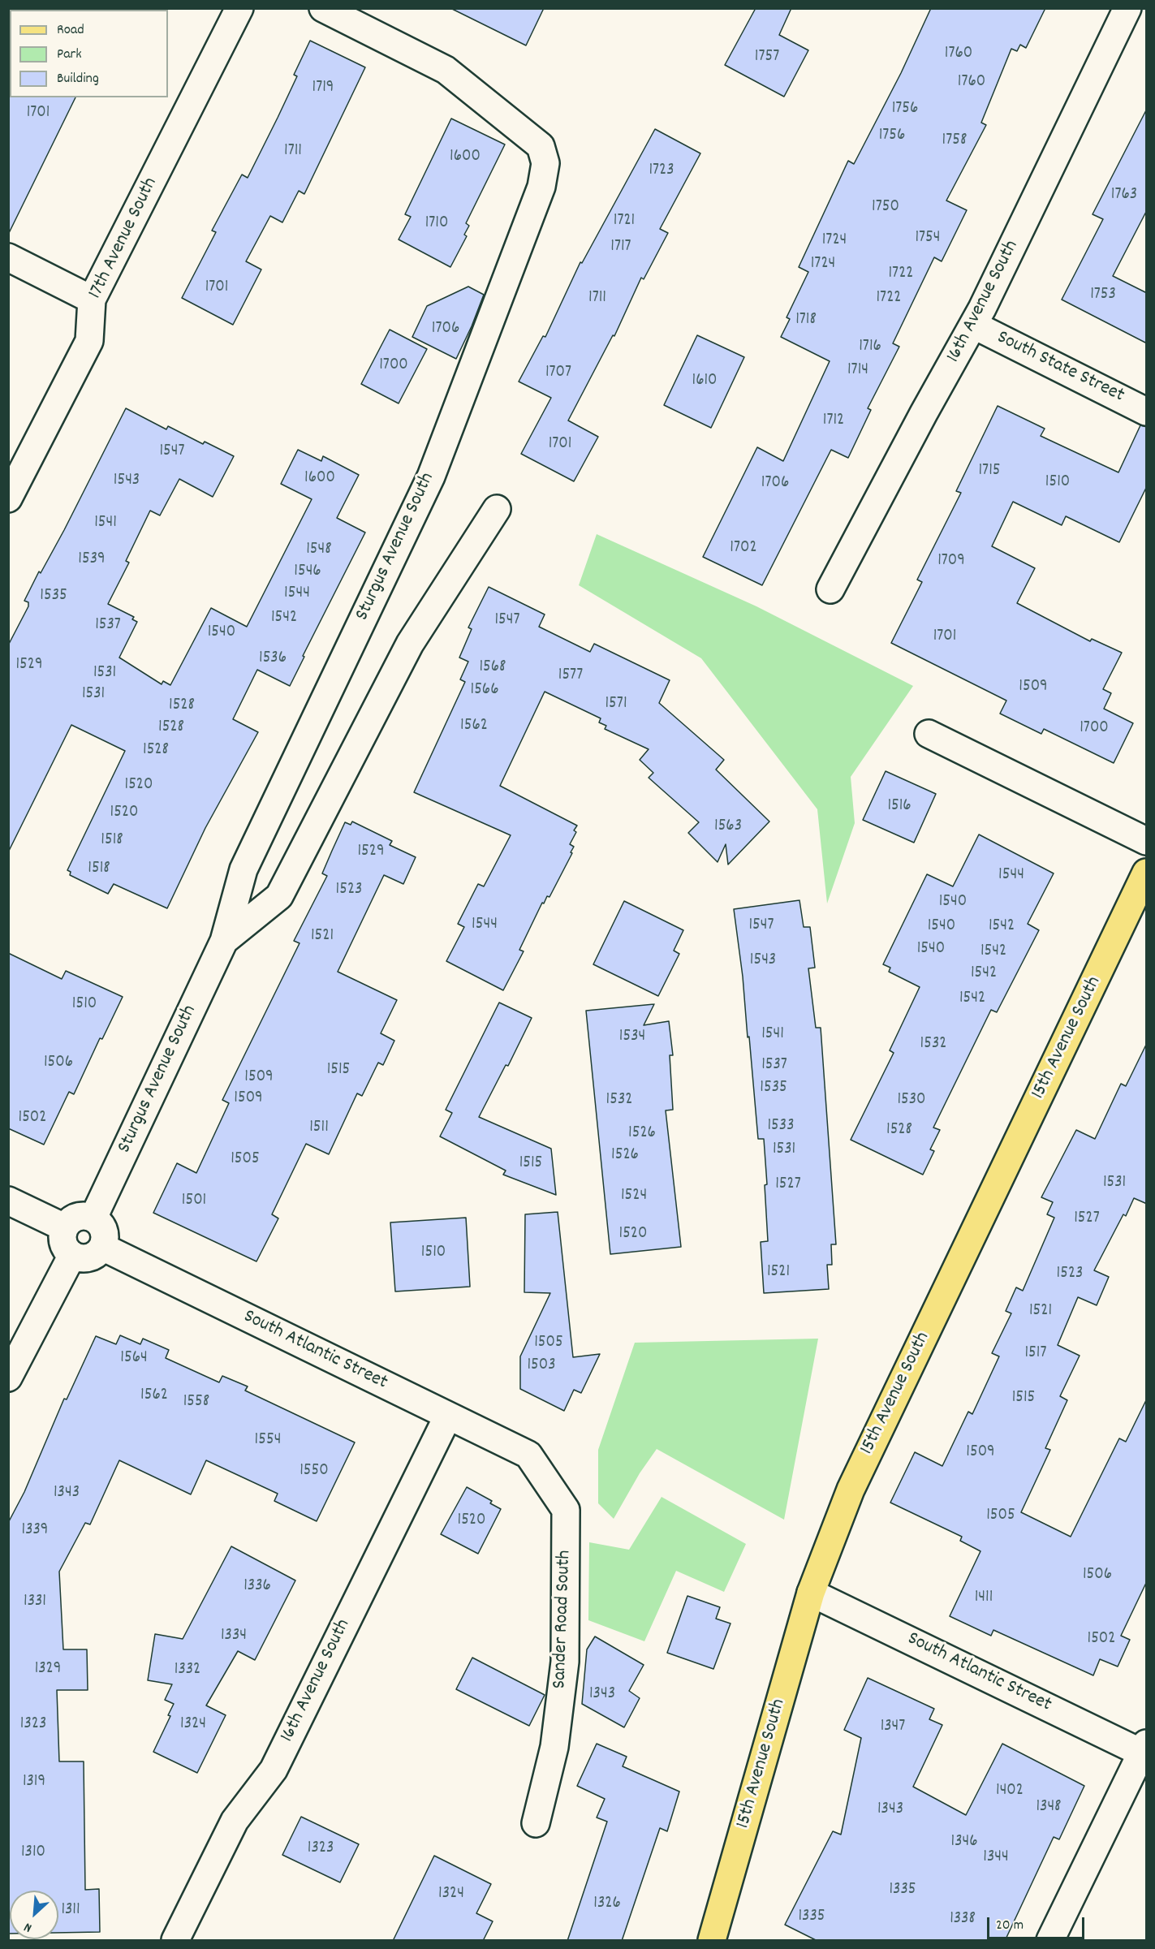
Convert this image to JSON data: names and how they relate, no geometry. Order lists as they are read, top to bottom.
{
  "streets": {
    "main road": ["15th Avenue South"],
    "street": [
      "17th Avenue South",
      "16th Avenue South",
      "South State Street",
      "Sturgus Avenue South",
      "South Atlantic Street",
      "Sander Road South"
    ]
  },
  "crossings": [
    ["16th Avenue South", "South State Street"],
    ["16th Avenue South", "South Atlantic Street"],
    ["Sturgus Avenue South", "South Atlantic Street"],
    ["15th Avenue South", "South Atlantic Street"],
    ["South Atlantic Street", "Sander Road South"]
  ],
  "house_numbers": [
    "1760",
    "1757",
    "1760",
    "1719",
    "1756",
    "1701",
    "1756",
    "1758",
    "1711",
    "1600",
    "1723",
    "1763",
    "1750",
    "1721",
    "1710",
    "1754",
    "1724",
    "1717",
    "1724",
    "1722",
    "1701",
    "1753",
    "1711",
    "1722",
    "1718",
    "1706",
    "1716",
    "1700",
    "1714",
    "1707",
    "1610",
    "1712",
    "1701",
    "1547",
    "1715",
    "1600",
    "1543",
    "1510",
    "1706",
    "1541",
    "1702",
    "1548",
    "1539",
    "1709",
    "1546",
    "1544",
    "1535",
    "1542",
    "1547",
    "1537",
    "1540",
    "1701",
    "1536",
    "1529",
    "1568",
    "1531",
    "1577",
    "1509",
    "1566",
    "1531",
    "1571",
    "1528",
    "1562",
    "1528",
    "1700",
    "1528",
    "1520",
    "1516",
    "1520",
    "1563",
    "1518",
    "1529",
    "1518",
    "1544",
    "1523",
    "1540",
    "1544",
    "1547",
    "1540",
    "1542",
    "1521",
    "1540",
    "1542",
    "1543",
    "1542",
    "1542",
    "1510",
    "1541",
    "1534",
    "1532",
    "1506",
    "1537",
    "1515",
    "1509",
    "1535",
    "1509",
    "1532",
    "1530",
    "1502",
    "1533",
    "1511",
    "1528",
    "1526",
    "1531",
    "1526",
    "1505",
    "1515",
    "1531",
    "1527",
    "1524",
    "1501",
    "1527",
    "1520",
    "1510",
    "1521",
    "1523",
    "1521",
    "1505",
    "1517",
    "1564",
    "1503",
    "1562",
    "1515",
    "1558",
    "1554",
    "1509",
    "1550",
    "1343",
    "1505",
    "1520",
    "1339",
    "1506",
    "1336",
    "1411",
    "1331",
    "1334",
    "1502",
    "1329",
    "1332",
    "1343",
    "1323",
    "1324",
    "1347",
    "1319",
    "1402",
    "1348",
    "1343",
    "1346",
    "1323",
    "1310",
    "1344",
    "1335",
    "1324",
    "1326",
    "1311",
    "1335",
    "1338"
  ],
  "legend": ["Road", "Park", "Building"],
  "scale_bar": "20 m",
  "north": "bottom left"
}
